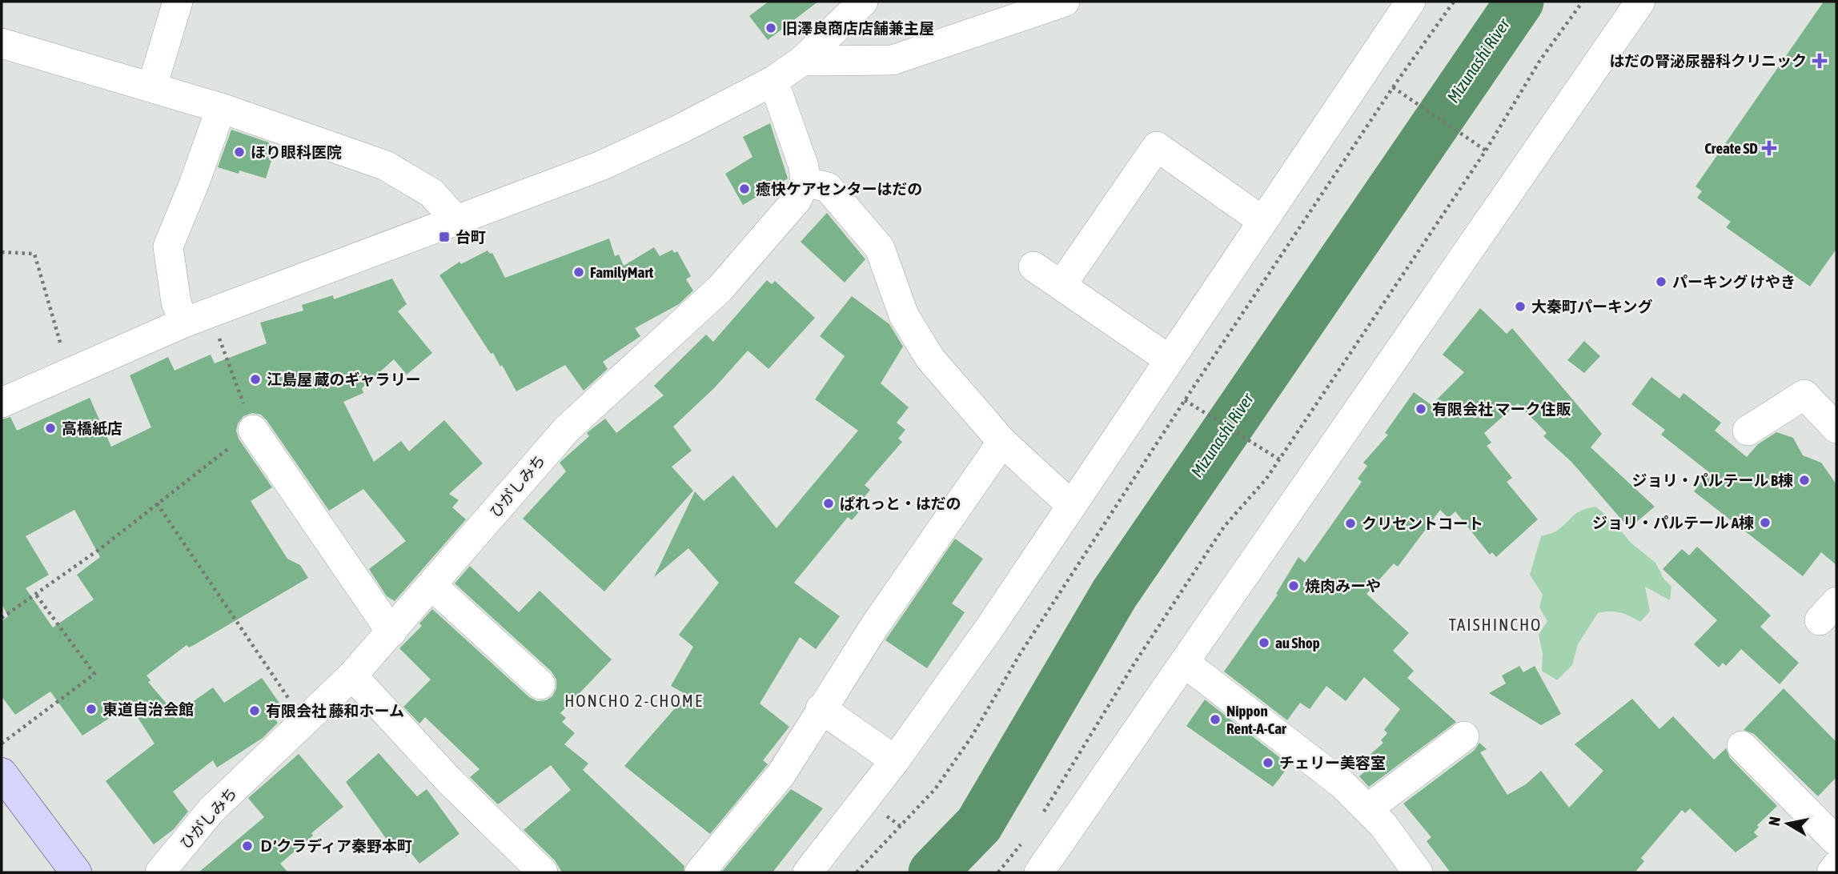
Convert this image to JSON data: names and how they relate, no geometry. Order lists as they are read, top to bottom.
{
  "streets": {
    "street": ["ひがしみち"]
  },
  "districts": ["TAISHINCHO", "HONCHO 2-CHOME"],
  "water": ["Mizunashi River"],
  "places": {
    "other": [
      "旧澤良商店店舗兼主屋",
      "ほり眼科医院",
      "癒快ケアセンターはだの",
      "FamilyMart",
      "パーキング けやき",
      "大秦町パーキング",
      "江島屋 蔵のギャラリー",
      "有限会社 マーク住販",
      "高橋紙店",
      "ジョリ・パルテール B棟",
      "ぱれっと・はだの",
      "ジョリ・パルテール A棟",
      "クリセントコート",
      "焼肉みーや",
      "au Shop",
      "東道自治会館",
      "有限会社 藤和ホーム",
      "Nippon Rent-A-Car",
      "チェリー美容室",
      "Ｄ’クラディア秦野本町"
    ],
    "health": ["はだの腎泌尿器科クリニック", "Create SD"],
    "transit": ["台町"]
  },
  "north": "left"
}
